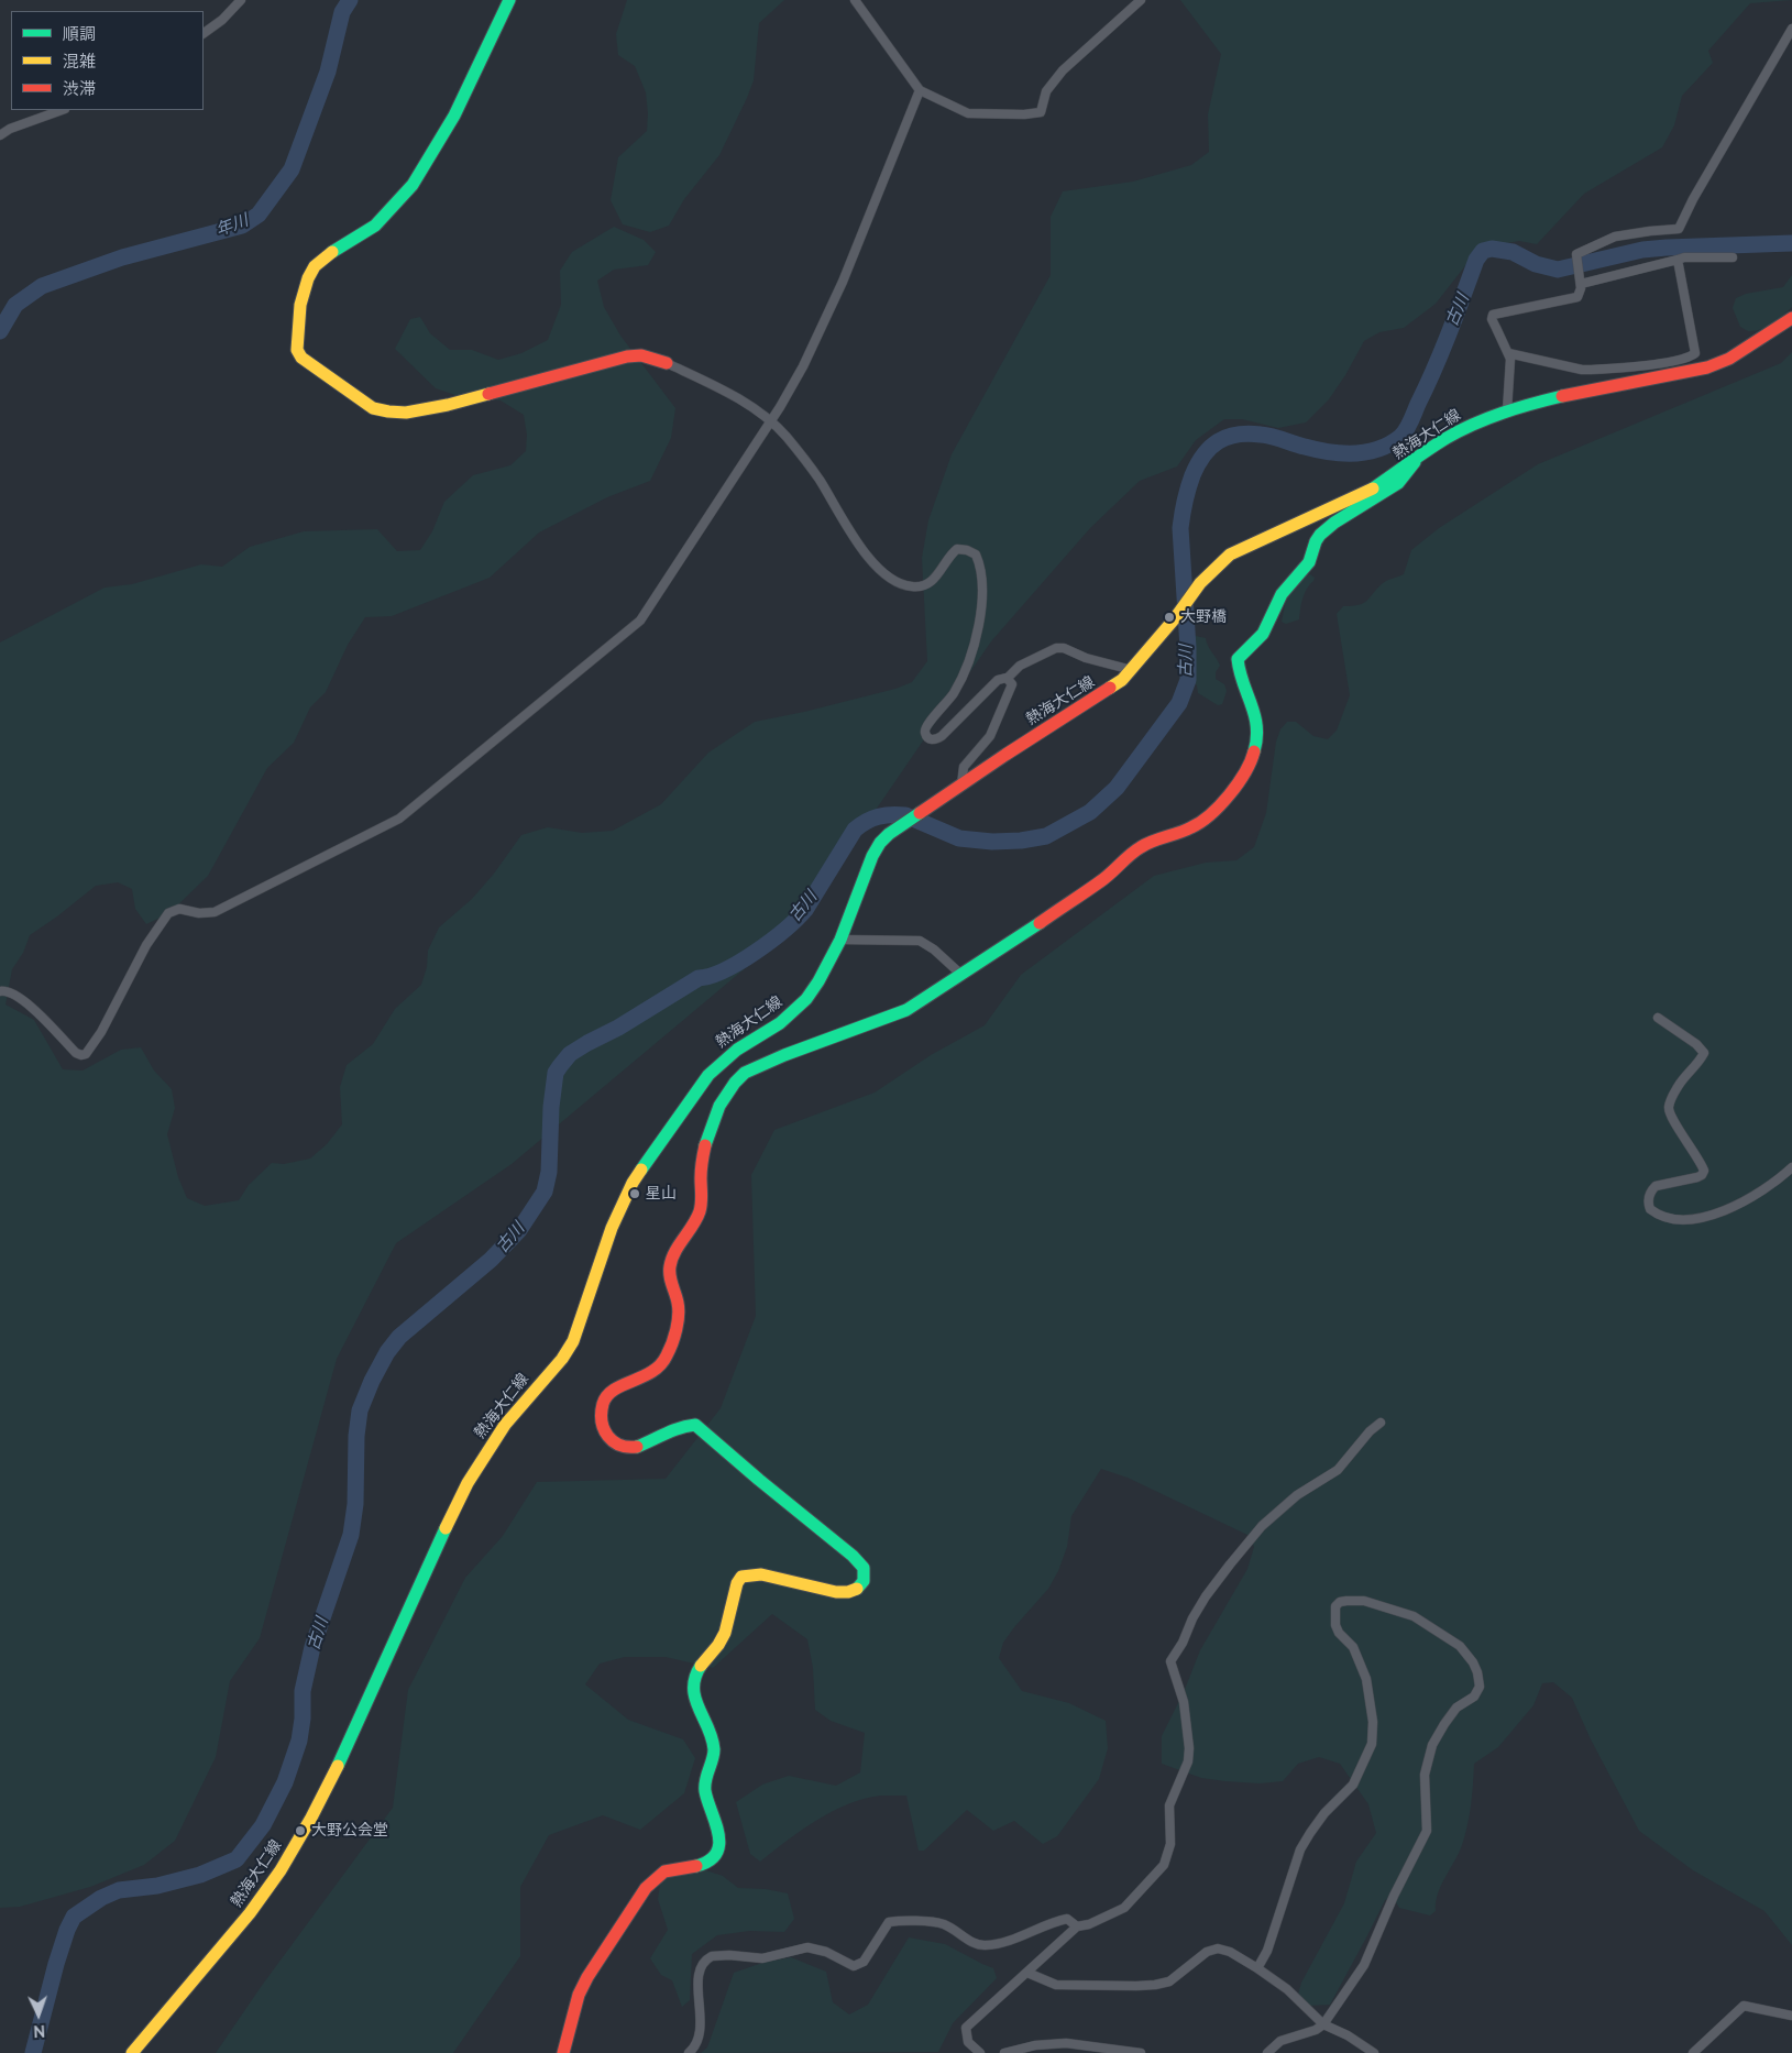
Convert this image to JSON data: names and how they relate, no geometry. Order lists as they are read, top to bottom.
{
  "streets": {
    "street": ["熱海大仁線"]
  },
  "water": ["年川", "古川"],
  "places": ["大野橋", "星山", "大野公会堂"],
  "legend": ["順調", "混雑", "渋滞"],
  "north": "bottom"
}
